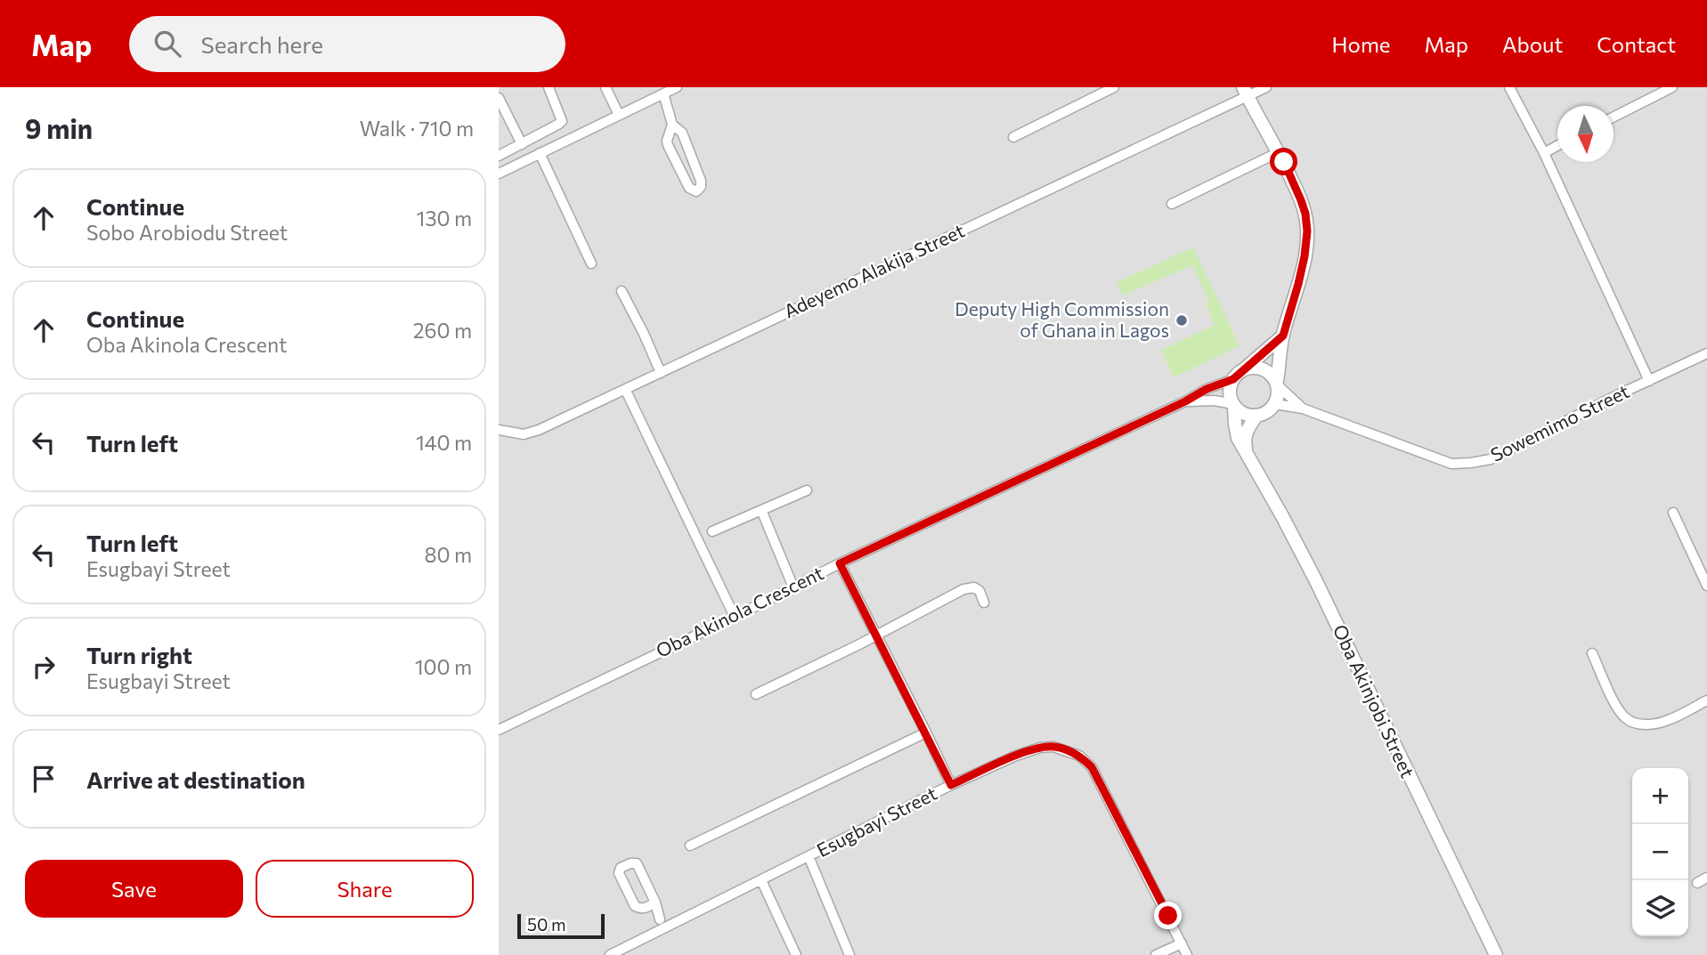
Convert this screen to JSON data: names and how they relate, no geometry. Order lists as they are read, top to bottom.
{
  "streets": {
    "street": [
      "Adeyemo Alakija Street",
      "Sowemimo Street",
      "Oba Akinola Crescent",
      "Oba Akinjobi Street",
      "Esugbayi Street"
    ]
  },
  "crossings": [
    ["Sowemimo Street", "Oba Akinola Crescent"],
    ["Sowemimo Street", "Oba Akinjobi Street"],
    ["Oba Akinola Crescent", "Oba Akinjobi Street"]
  ],
  "places": ["Deputy High Commission of Ghana in Lagos"],
  "scale_bar": "50 m",
  "north": "bottom",
  "page": {
    "header": "Map",
    "search": "Search here",
    "nav": [
      "Home",
      "Map",
      "About",
      "Contact"
    ],
    "heading": ["9 min", "Walk · 710 m"],
    "list": [
      ["Continue", "Sobo Arobiodu Street", "130 m"],
      ["Continue", "Oba Akinola Crescent", "260 m"],
      ["Turn left", "140 m"],
      ["Turn left", "Esugbayi Street", "80 m"],
      ["Turn right", "Esugbayi Street", "100 m"],
      "Arrive at destination"
    ],
    "map_buttons": ["+", "−"],
    "buttons": ["Save", "Share"],
    "scale": "50 m"
  }
}
